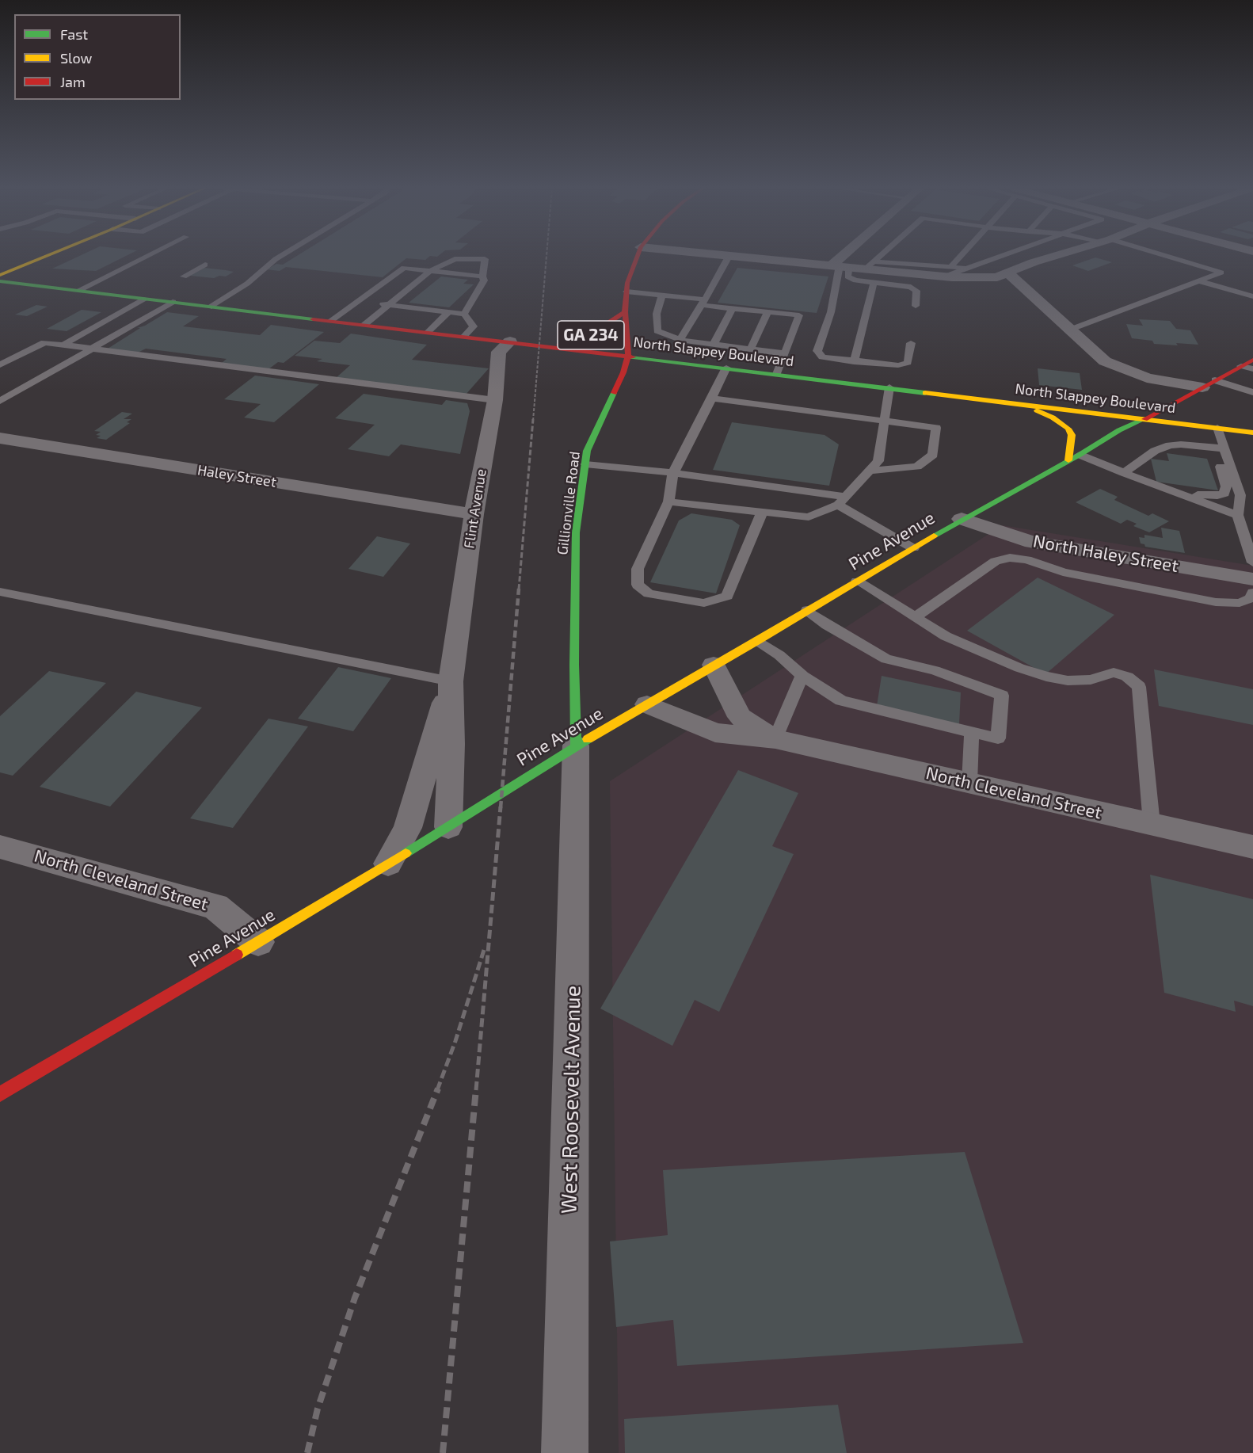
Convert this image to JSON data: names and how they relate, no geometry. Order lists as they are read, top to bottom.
{
  "streets": {
    "main road": [
      "GA 234",
      "North Slappey Boulevard",
      "Gillionville Road",
      "Pine Avenue"
    ],
    "street": [
      "Haley Street",
      "Flint Avenue",
      "North Haley Street",
      "North Cleveland Street",
      "West Roosevelt Avenue"
    ]
  },
  "crossings": [
    ["GA 234", "North Slappey Boulevard"],
    ["GA 234", "Gillionville Road"],
    ["North Slappey Boulevard", "Gillionville Road"],
    ["North Slappey Boulevard", "Flint Avenue"],
    ["North Slappey Boulevard", "Pine Avenue"],
    ["Haley Street", "Flint Avenue"],
    ["Gillionville Road", "Pine Avenue"],
    ["Gillionville Road", "West Roosevelt Avenue"],
    ["Flint Avenue", "Pine Avenue"],
    ["Pine Avenue", "North Haley Street"],
    ["Pine Avenue", "North Cleveland Street"],
    ["Pine Avenue", "West Roosevelt Avenue"]
  ],
  "legend": ["Fast", "Slow", "Jam"]
}
